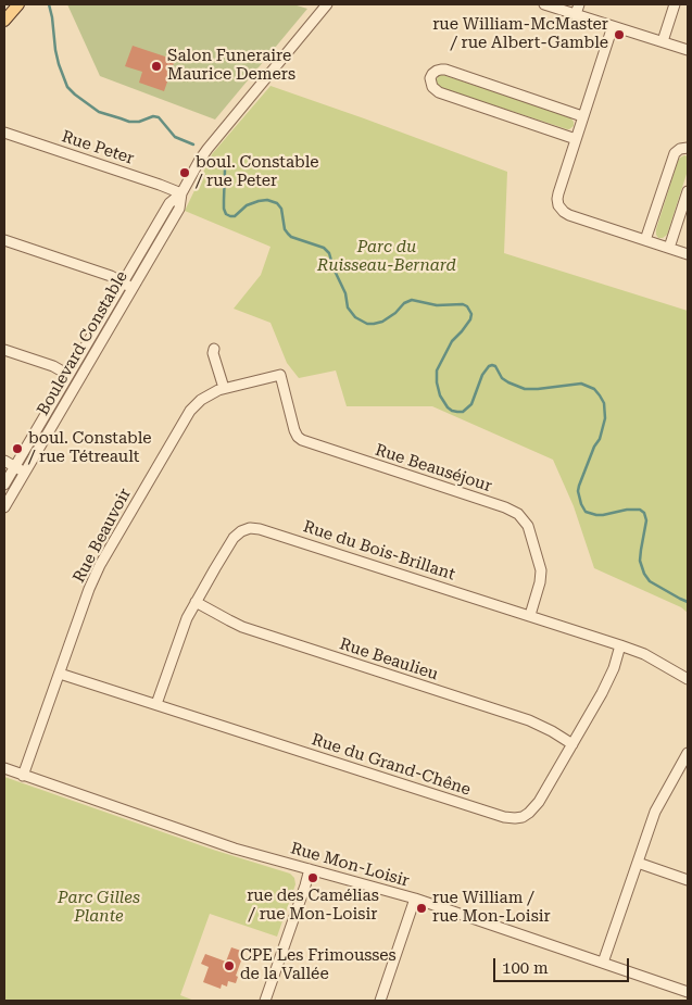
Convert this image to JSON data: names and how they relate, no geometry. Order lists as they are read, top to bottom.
{
  "streets": {
    "street": [
      "Rue Peter",
      "Boulevard Constable",
      "Rue Beauséjour",
      "Rue Beauvoir",
      "Rue du Bois-Brillant",
      "Rue Beaulieu",
      "Rue du Grand-Chêne",
      "Rue Mon-Loisir"
    ]
  },
  "crossings": [
    ["Rue Peter", "Boulevard Constable"],
    ["Rue Beauséjour", "Rue Beauvoir"],
    ["Rue Beauséjour", "Rue du Bois-Brillant"],
    ["Rue Beauvoir", "Rue du Grand-Chêne"],
    ["Rue Beauvoir", "Rue Mon-Loisir"],
    ["Rue du Bois-Brillant", "Rue Beaulieu"],
    ["Rue du Bois-Brillant", "Rue du Grand-Chêne"],
    ["Rue Beaulieu", "Rue du Grand-Chêne"]
  ],
  "parks": ["Parc du Ruisseau-Bernard", "Parc Gilles Plante"],
  "places": [
    "rue William-McMaster / rue Albert-Gamble",
    "Salon Funeraire Maurice Demers",
    "boul. Constable / rue Peter",
    "boul. Constable / rue Tétreault",
    "rue des Camélias / rue Mon-Loisir",
    "rue William / rue Mon-Loisir",
    "CPE Les Frimousses de la Vallée"
  ],
  "scale_bar": "100 m"
}
